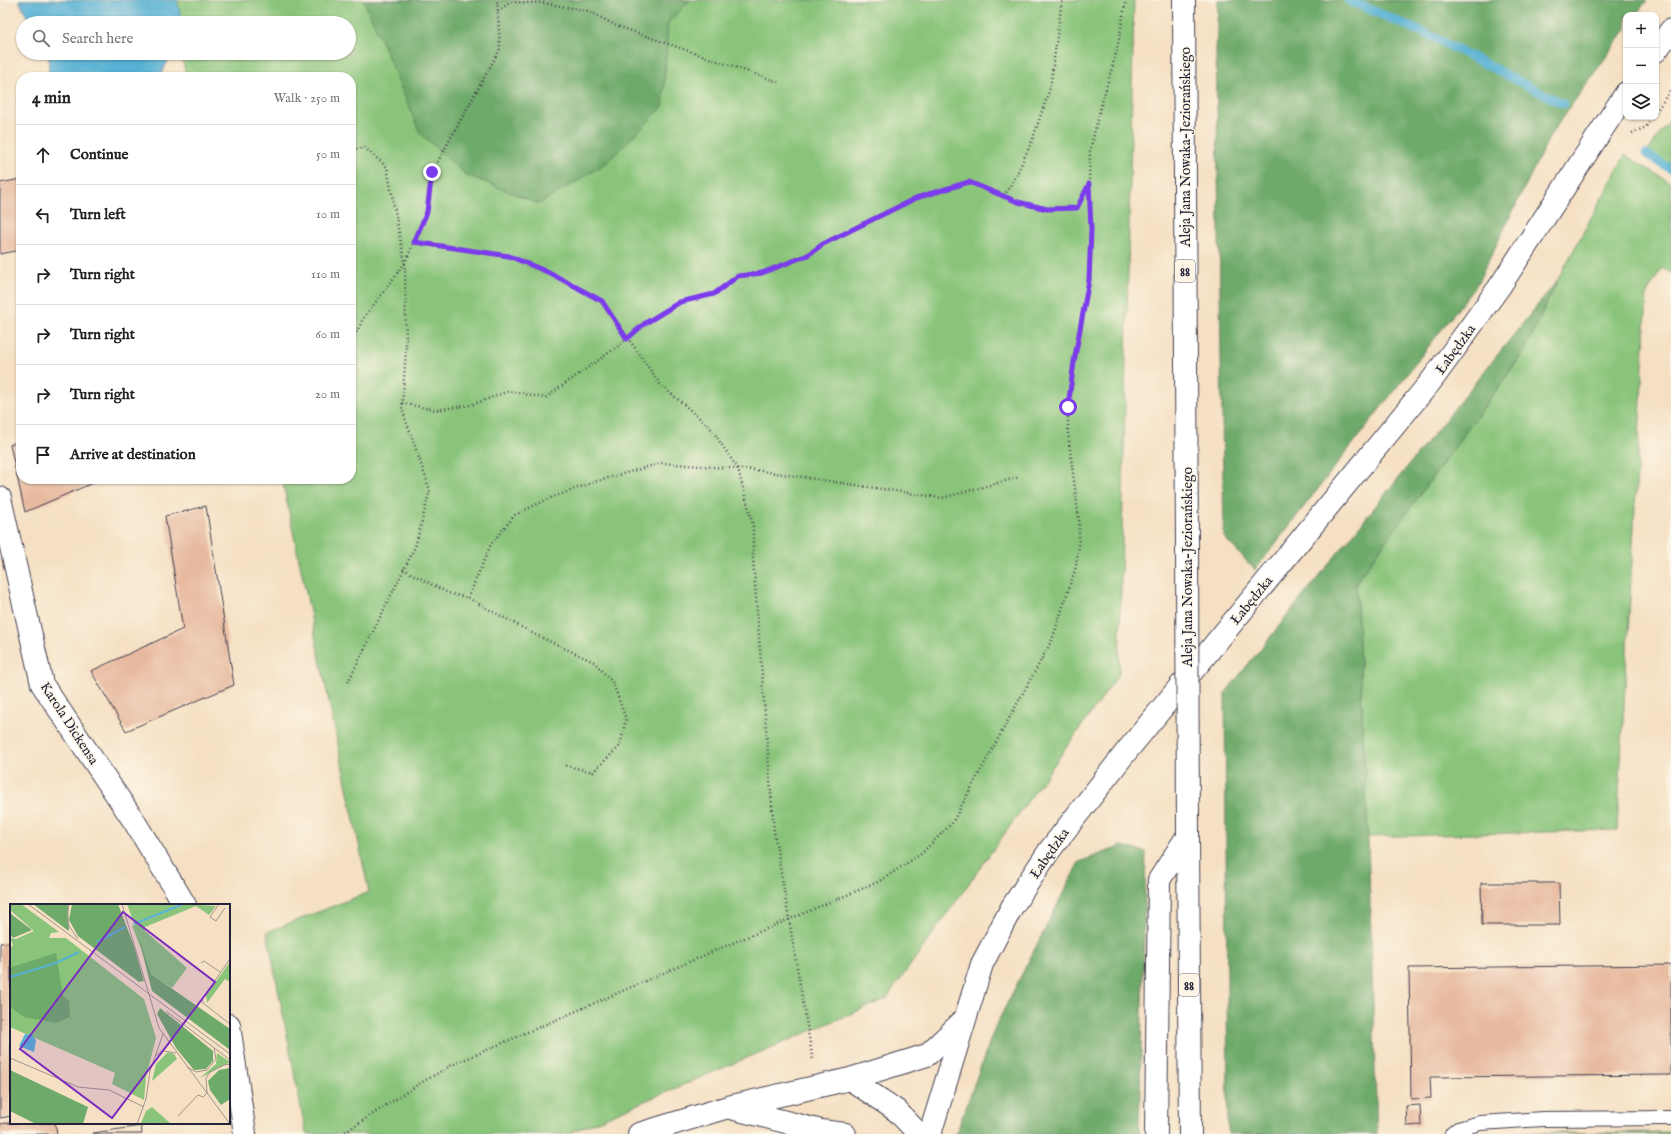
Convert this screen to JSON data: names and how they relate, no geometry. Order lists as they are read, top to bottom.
{
  "streets": {
    "street": [
      "Aleja Jana Nowaka-Jeziorańskiego",
      "88",
      "Łabędzka",
      "Karola Dickensa"
    ]
  },
  "page": {
    "map_buttons": ["+", "−"],
    "search": "Search here",
    "heading": ["4 min", "Walk · 250 m"],
    "list": [
      ["Continue", "50 m"],
      ["Turn left", "10 m"],
      ["Turn right", "110 m"],
      ["Turn right", "60 m"],
      ["Turn right", "20 m"],
      "Arrive at destination"
    ]
  }
}
